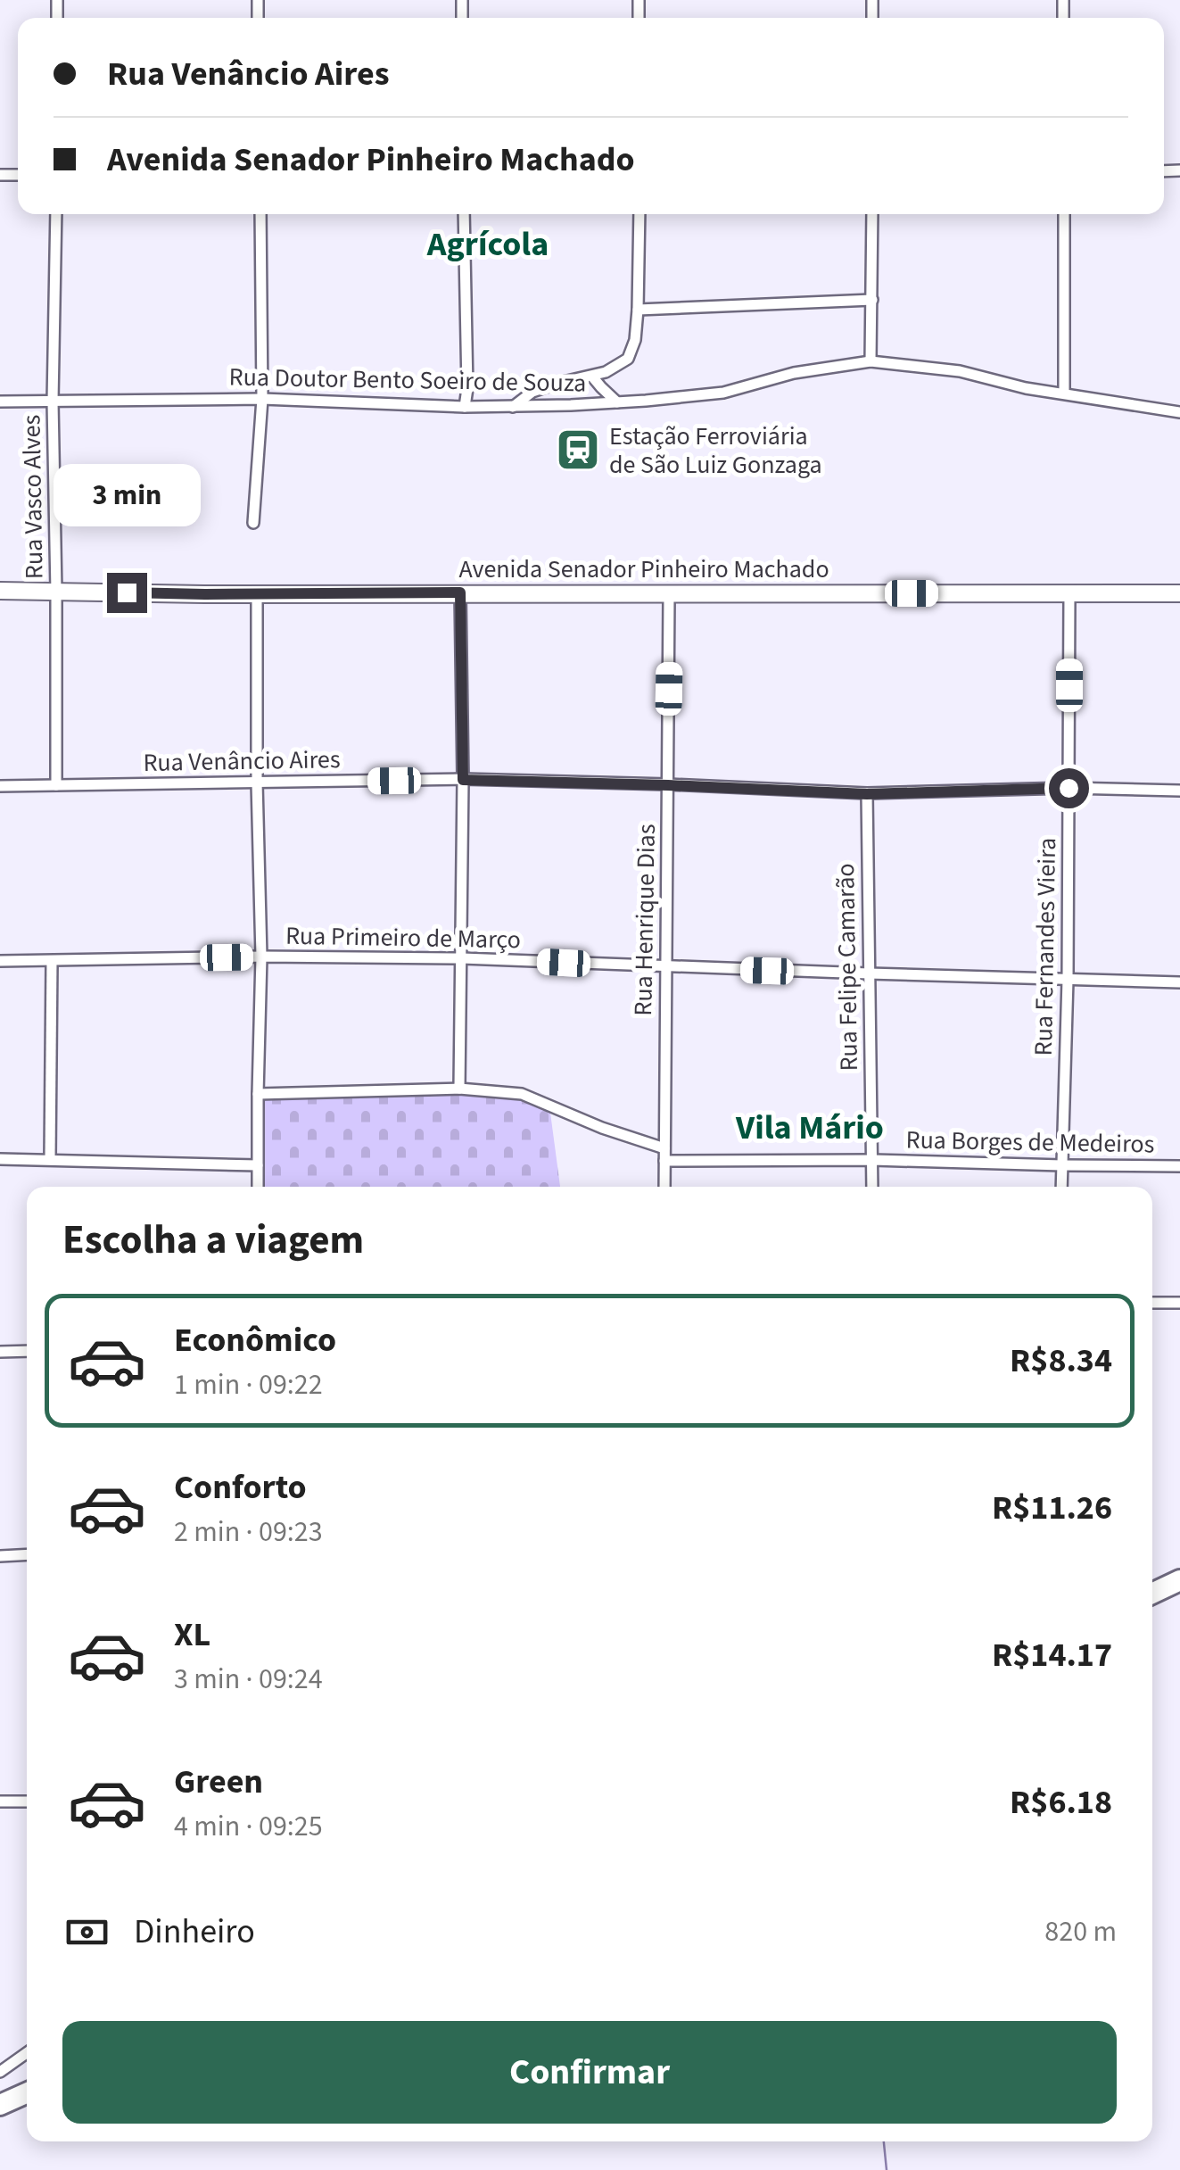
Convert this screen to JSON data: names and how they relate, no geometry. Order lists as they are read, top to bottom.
{
  "streets": {
    "main road": ["Avenida Senador Pinheiro Machado"],
    "street": [
      "Rua Doutor Bento Soeiro de Souza",
      "Rua Vasco Alves",
      "Rua Venâncio Aires",
      "Rua Henrique Dias",
      "Rua Primeiro de Março",
      "Rua Fernandes Vieira",
      "Rua Felipe Camarão",
      "Rua Borges de Medeiros"
    ]
  },
  "crossings": [
    ["Rua Doutor Bento Soeiro de Souza", "Rua Vasco Alves"],
    ["Rua Vasco Alves", "Avenida Senador Pinheiro Machado"],
    ["Rua Vasco Alves", "Rua Venâncio Aires"],
    ["Avenida Senador Pinheiro Machado", "Rua Henrique Dias"],
    ["Avenida Senador Pinheiro Machado", "Rua Fernandes Vieira"],
    ["Rua Venâncio Aires", "Rua Henrique Dias"],
    ["Rua Venâncio Aires", "Rua Fernandes Vieira"],
    ["Rua Venâncio Aires", "Rua Felipe Camarão"],
    ["Rua Henrique Dias", "Rua Primeiro de Março"],
    ["Rua Henrique Dias", "Rua Borges de Medeiros"],
    ["Rua Primeiro de Março", "Rua Fernandes Vieira"],
    ["Rua Primeiro de Março", "Rua Felipe Camarão"],
    ["Rua Fernandes Vieira", "Rua Borges de Medeiros"],
    ["Rua Felipe Camarão", "Rua Borges de Medeiros"]
  ],
  "districts": ["Agrícola", "Vila Mário"],
  "places": {
    "station": ["Estação Ferroviária de São Luiz Gonzaga"]
  },
  "page": {
    "banner": ["Rua Venâncio Aires", "Avenida Senador Pinheiro Machado"],
    "bubble": "3 min",
    "heading": "Escolha a viagem",
    "list": [
      {
        "name": "Econômico",
        "note": "1 min · 09:22",
        "value": "R$8.34"
      },
      {
        "name": "Conforto",
        "note": "2 min · 09:23",
        "value": "R$11.26"
      },
      {
        "name": "XL",
        "note": "3 min · 09:24",
        "value": "R$14.17"
      },
      {
        "name": "Green",
        "note": "4 min · 09:25",
        "value": "R$6.18"
      }
    ],
    "pay": ["Dinheiro", "820 m"],
    "buttons": "Confirmar"
  }
}
